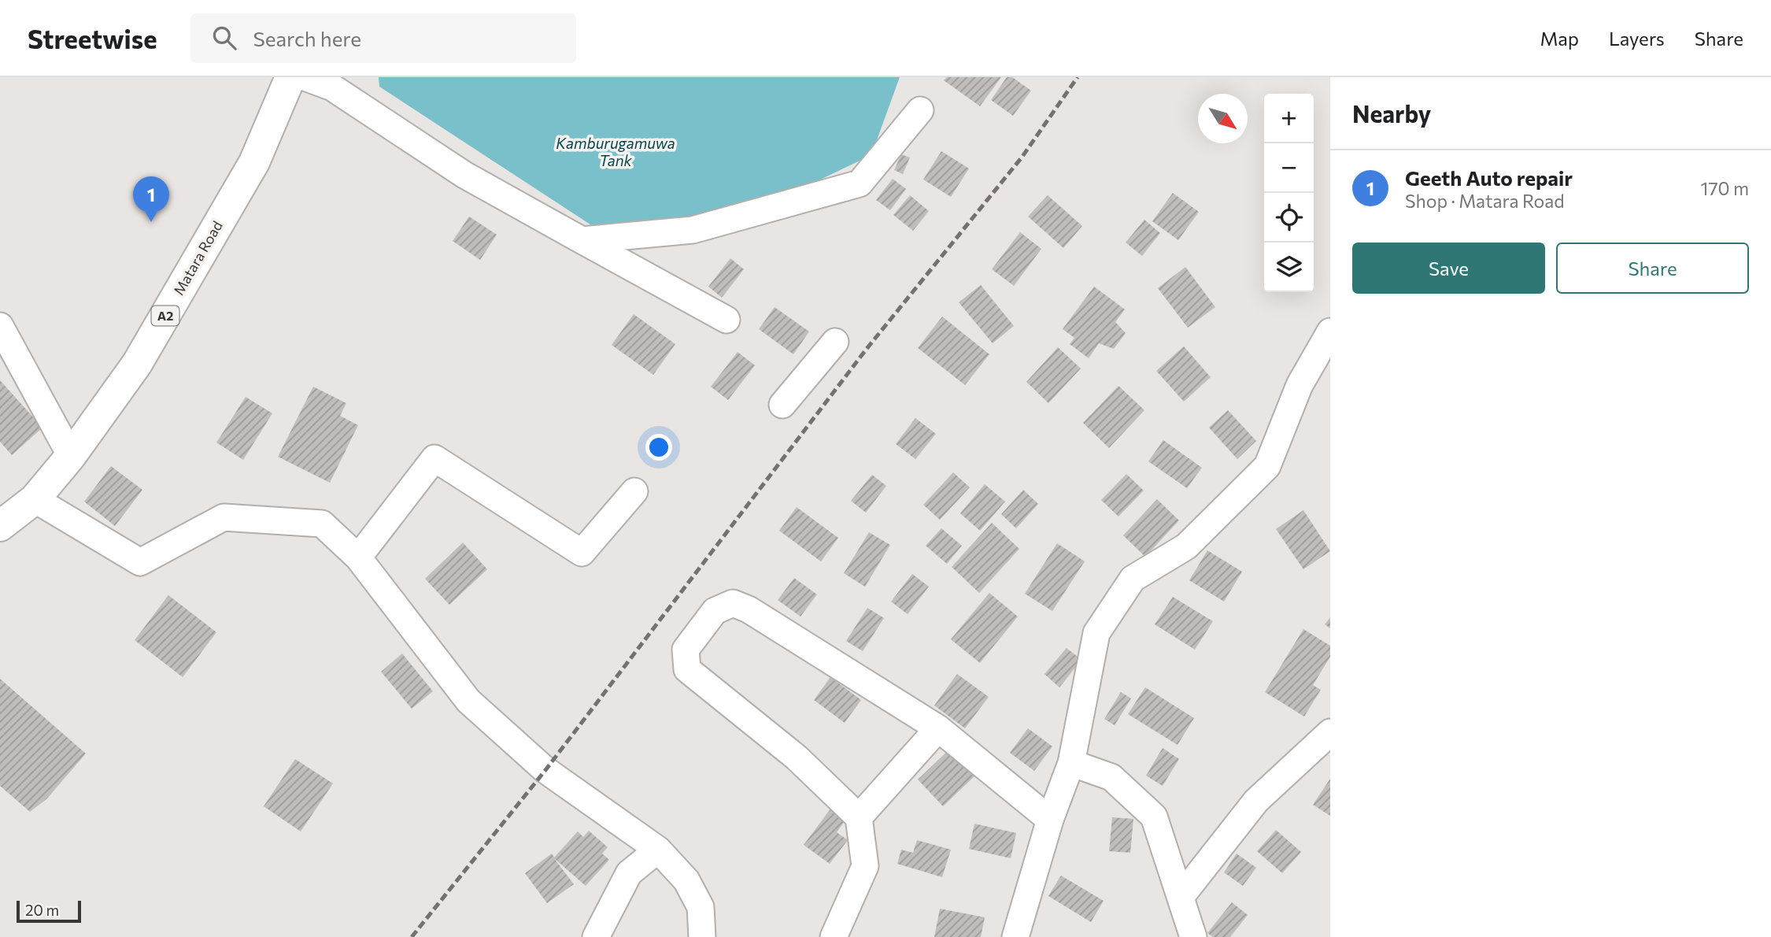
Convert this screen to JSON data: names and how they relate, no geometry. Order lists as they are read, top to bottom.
{
  "streets": {
    "highway": ["Matara Road", "A2"]
  },
  "water": ["Kamburugamuwa Tank"],
  "scale_bar": "20 m",
  "north": "bottom right",
  "page": {
    "header": "Streetwise",
    "search": "Search here",
    "nav": ["Map", "Layers", "Share"],
    "heading": "Nearby",
    "map_buttons": ["+", "−"],
    "list": [
      {
        "mark": "1",
        "name": "Geeth Auto repair",
        "note": "Shop · Matara Road",
        "value": "170 m"
      }
    ],
    "pins": "1",
    "buttons": ["Save", "Share"],
    "scale": "20 m"
  }
}
